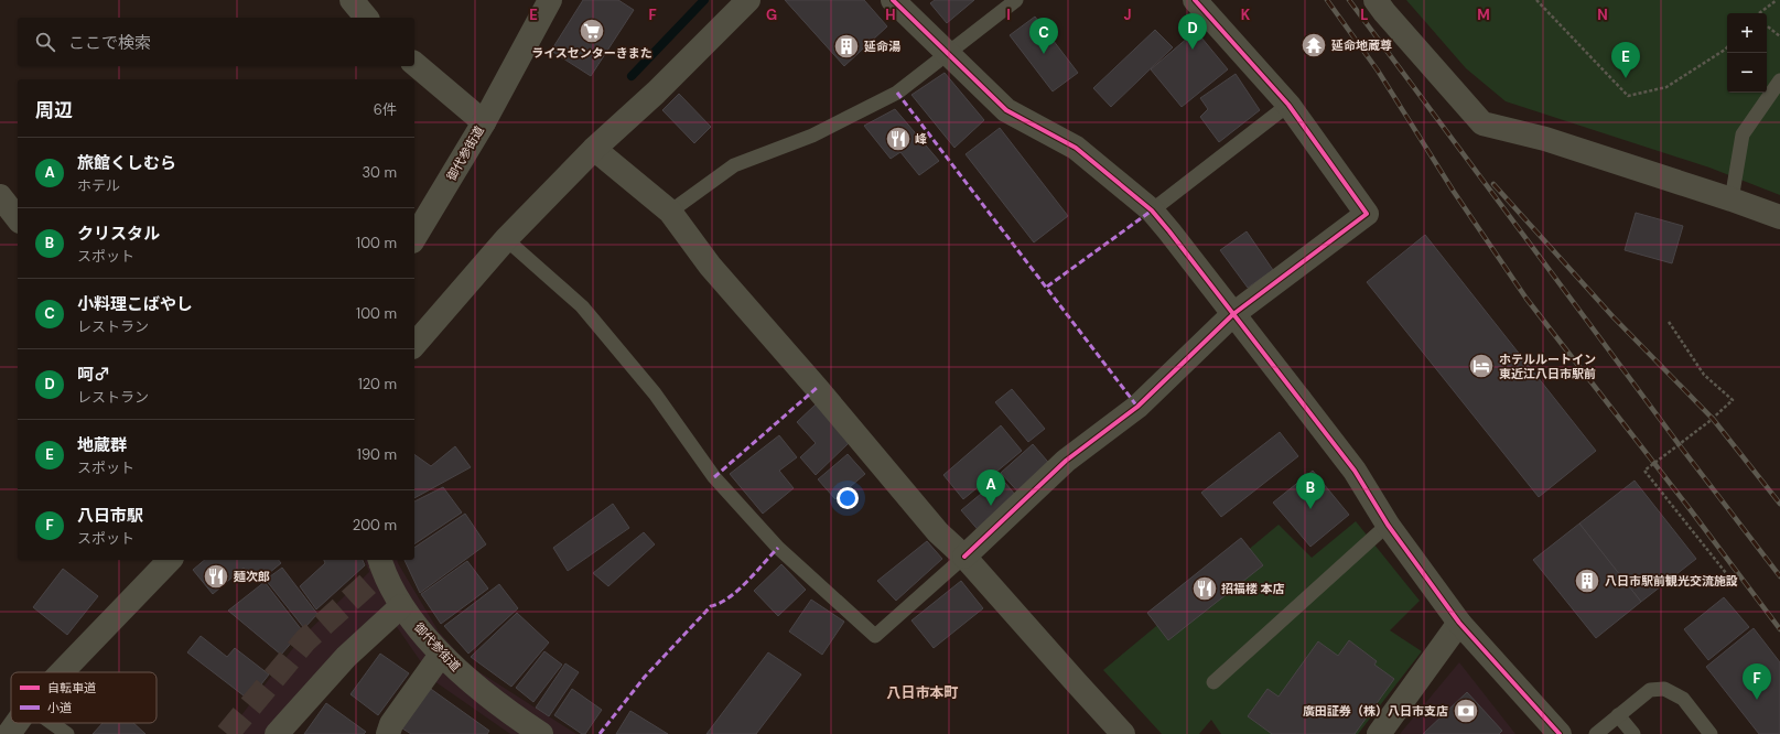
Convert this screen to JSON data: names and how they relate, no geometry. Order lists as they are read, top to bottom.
{
  "streets": {
    "street": ["御代参街道"]
  },
  "districts": ["八日市本町"],
  "places": {
    "supermarket": ["ライスセンターきまた"],
    "temple": ["延命地蔵尊"],
    "building": ["延命湯", "八日市駅前観光交流施設"],
    "restaurant": ["峰", "麺次郎", "招福楼 本店"],
    "hotel": ["ホテルルートイン 東近江八日市駅前"],
    "bank": ["廣田証券（株）八日市支店"]
  },
  "legend": ["自転車道", "小道"],
  "page": {
    "map_buttons": ["+", "−"],
    "pins": [
      "D",
      "C",
      "E",
      "A",
      "B",
      "F"
    ],
    "search": "ここで検索",
    "heading": ["周辺", "6件"],
    "list": [
      {
        "mark": "A",
        "name": "旅館くしむら",
        "note": "ホテル",
        "value": "30 m"
      },
      {
        "mark": "B",
        "name": "クリスタル",
        "note": "スポット",
        "value": "100 m"
      },
      {
        "mark": "C",
        "name": "小料理こばやし",
        "note": "レストラン",
        "value": "100 m"
      },
      {
        "mark": "D",
        "name": "呵♂",
        "note": "レストラン",
        "value": "120 m"
      },
      {
        "mark": "E",
        "name": "地蔵群",
        "note": "スポット",
        "value": "190 m"
      },
      {
        "mark": "F",
        "name": "八日市駅",
        "note": "スポット",
        "value": "200 m"
      }
    ]
  },
  "grid": {
    "columns": [
      "E",
      "F",
      "G",
      "H",
      "I",
      "J",
      "K",
      "L",
      "M",
      "N"
    ]
  }
}
